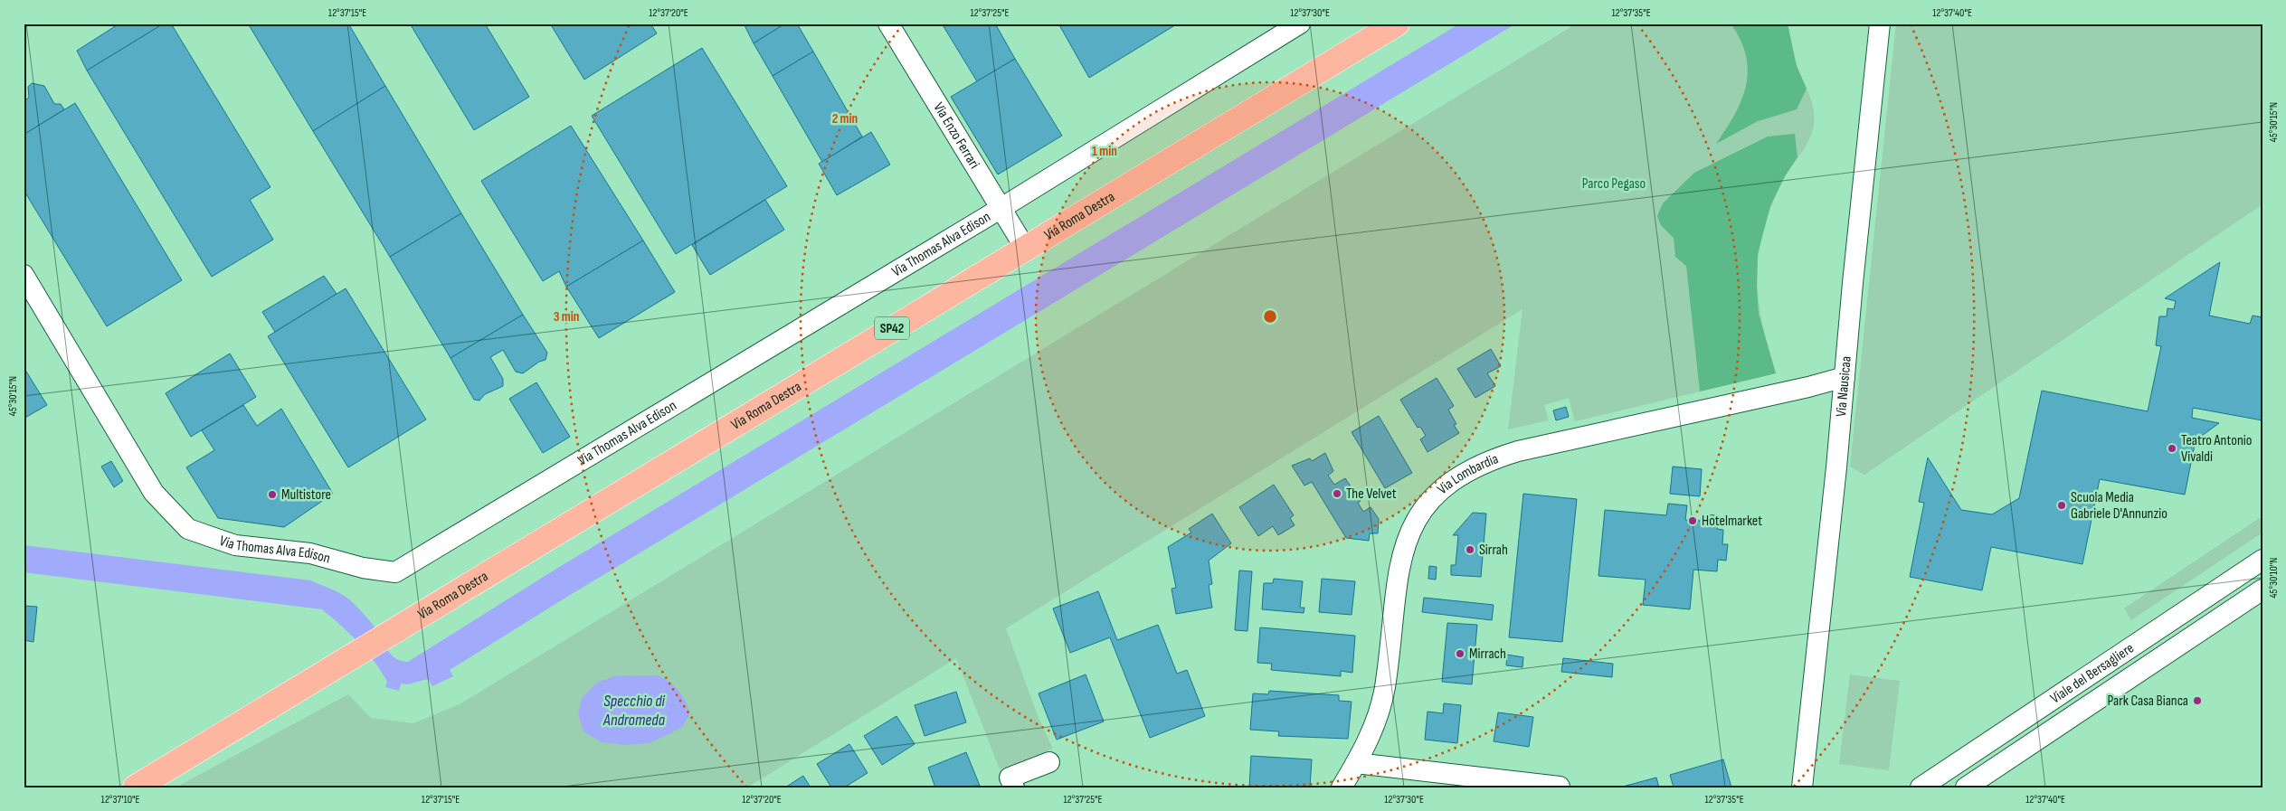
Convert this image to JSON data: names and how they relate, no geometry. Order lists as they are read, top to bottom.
{
  "streets": {
    "main road": ["Via Roma Destra", "SP42"],
    "street": [
      "Via Enzo Ferrari",
      "Via Thomas Alva Edison",
      "Via Nausicaa",
      "Via Lombardia",
      "Viale del Bersagliere"
    ]
  },
  "crossings": [
    ["Via Enzo Ferrari", "Via Roma Destra"],
    ["Via Enzo Ferrari", "Via Thomas Alva Edison"],
    ["Via Nausicaa", "Via Lombardia"]
  ],
  "water": ["Specchio di Andromeda"],
  "parks": ["Parco Pegaso"],
  "places": [
    "Teatro Antonio Vivaldi",
    "The Velvet",
    "Multistore",
    "Scuola Media Gabriele D'Annunzio",
    "Hotelmarket",
    "Sirrah",
    "Mirrach",
    "Park Casa Bianca"
  ],
  "coordinates": [
    "12°37'15\"E",
    "12°37'20\"E",
    "12°37'25\"E",
    "12°37'30\"E",
    "12°37'35\"E",
    "12°37'40\"E",
    "45°30'15\"N",
    "45°30'10\"N",
    "12°37'10\"E"
  ],
  "rings": ["2 min", "1 min", "3 min"]
}
